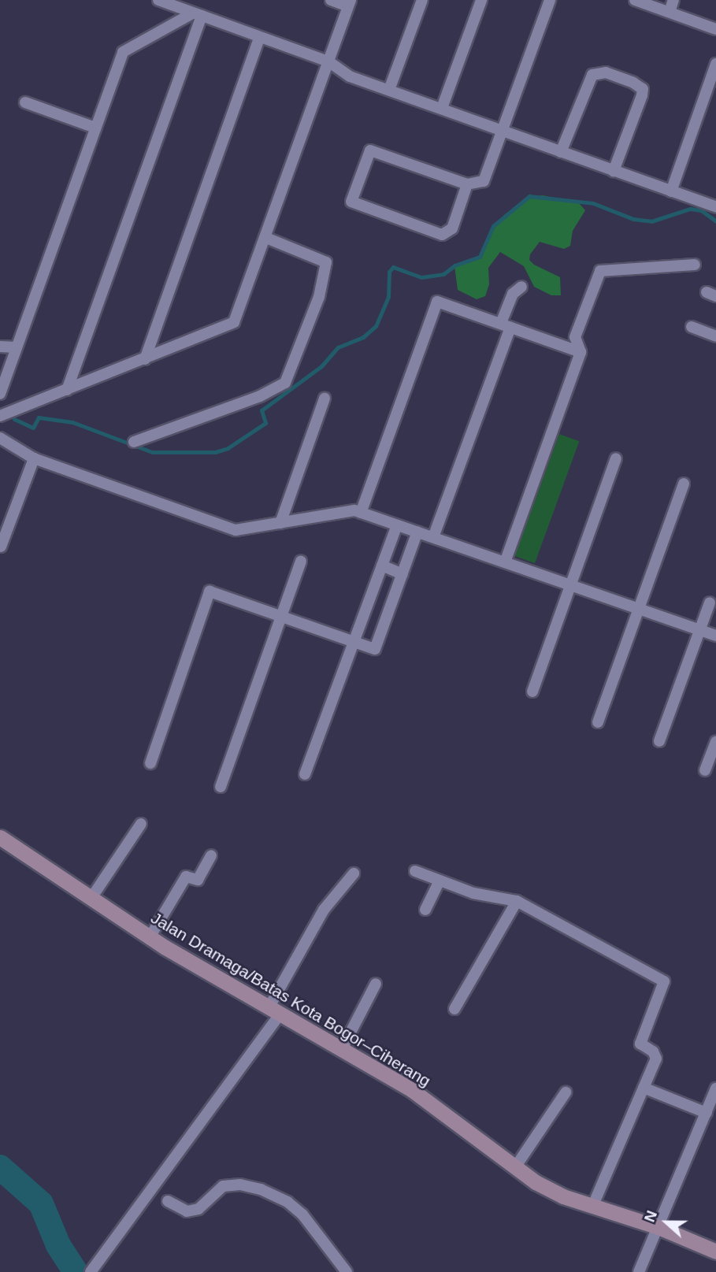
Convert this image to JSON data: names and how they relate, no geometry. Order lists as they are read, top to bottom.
{
  "streets": {
    "street": ["Jalan Dramaga/Batas Kota Bogor–Ciherang"]
  },
  "north": "left"
}
